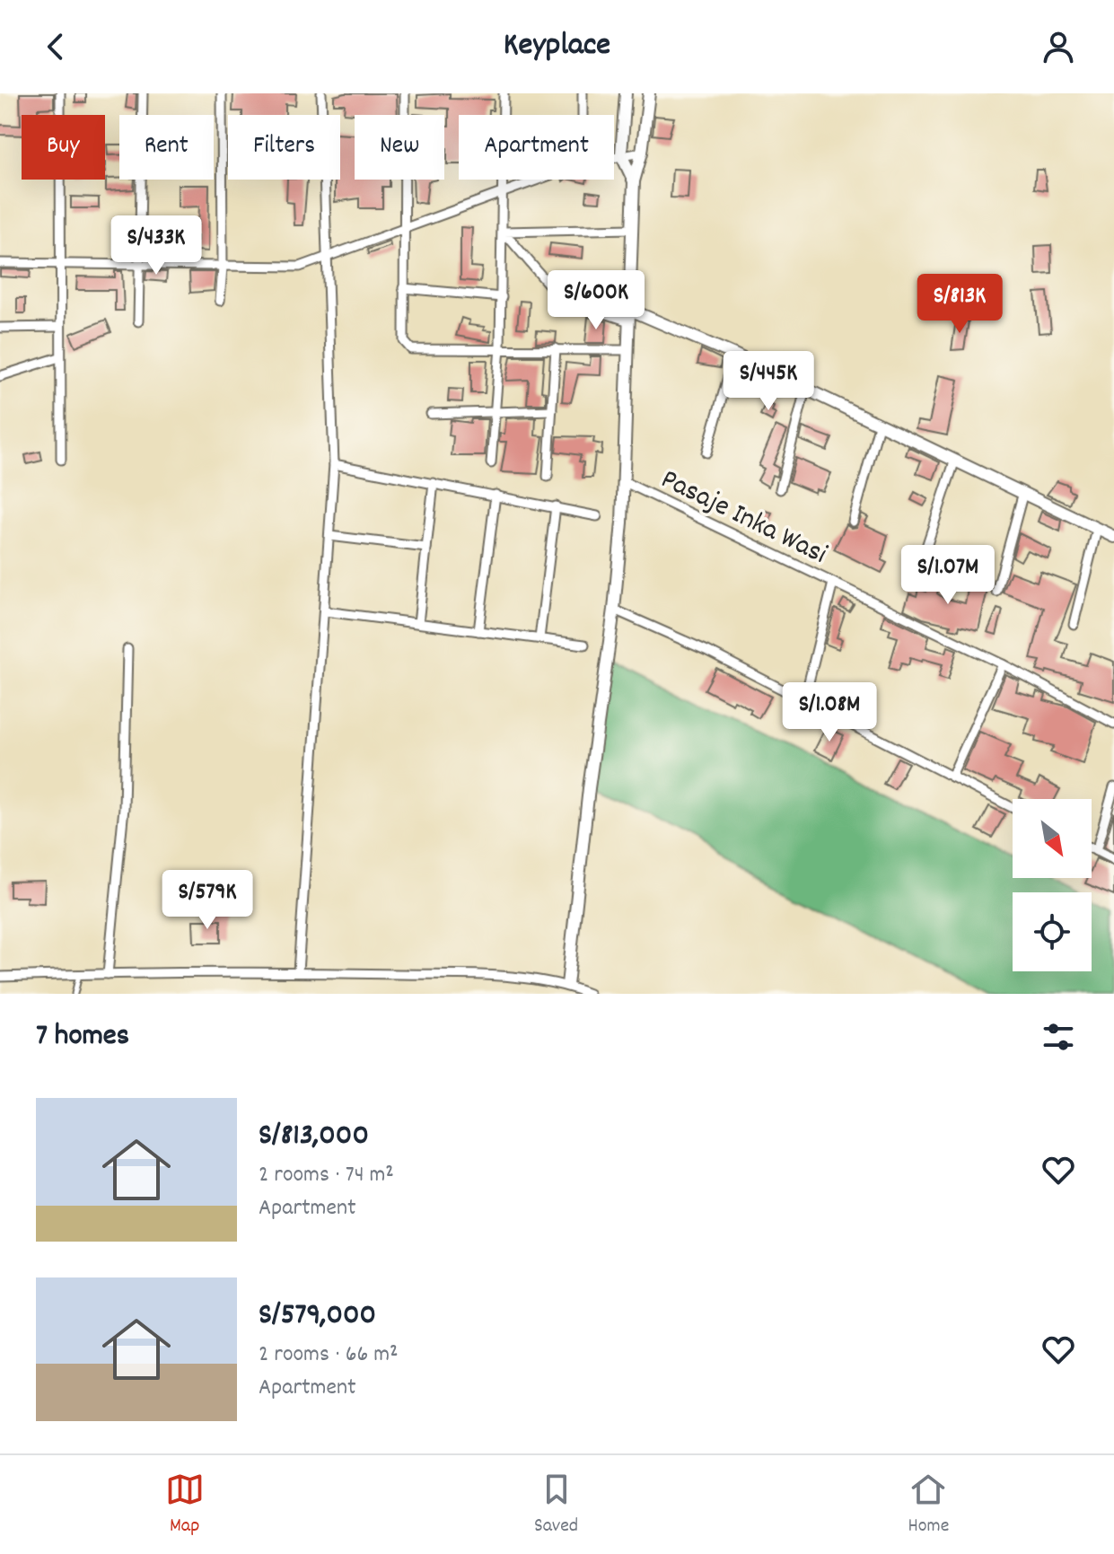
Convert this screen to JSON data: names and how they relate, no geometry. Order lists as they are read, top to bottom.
{
  "streets": {
    "street": ["Pasaje Inka Wasi"]
  },
  "north": "bottom right",
  "page": {
    "header": "Keyplace",
    "chip": [
      "Buy",
      "Rent",
      "Filters",
      "New",
      "Apartment"
    ],
    "price": [
      "S/433K",
      "S/600K",
      "S/813K",
      "S/445K",
      "S/1.07M",
      "S/1.08M",
      "S/579K"
    ],
    "heading": "7 homes",
    "list": [
      {
        "name": "S/813,000",
        "note": "2 rooms · 74 m² · Apartment"
      },
      {
        "name": "S/579,000",
        "note": "2 rooms · 66 m² · Apartment"
      }
    ],
    "tabs": ["Map", "Saved", "Home"]
  }
}
